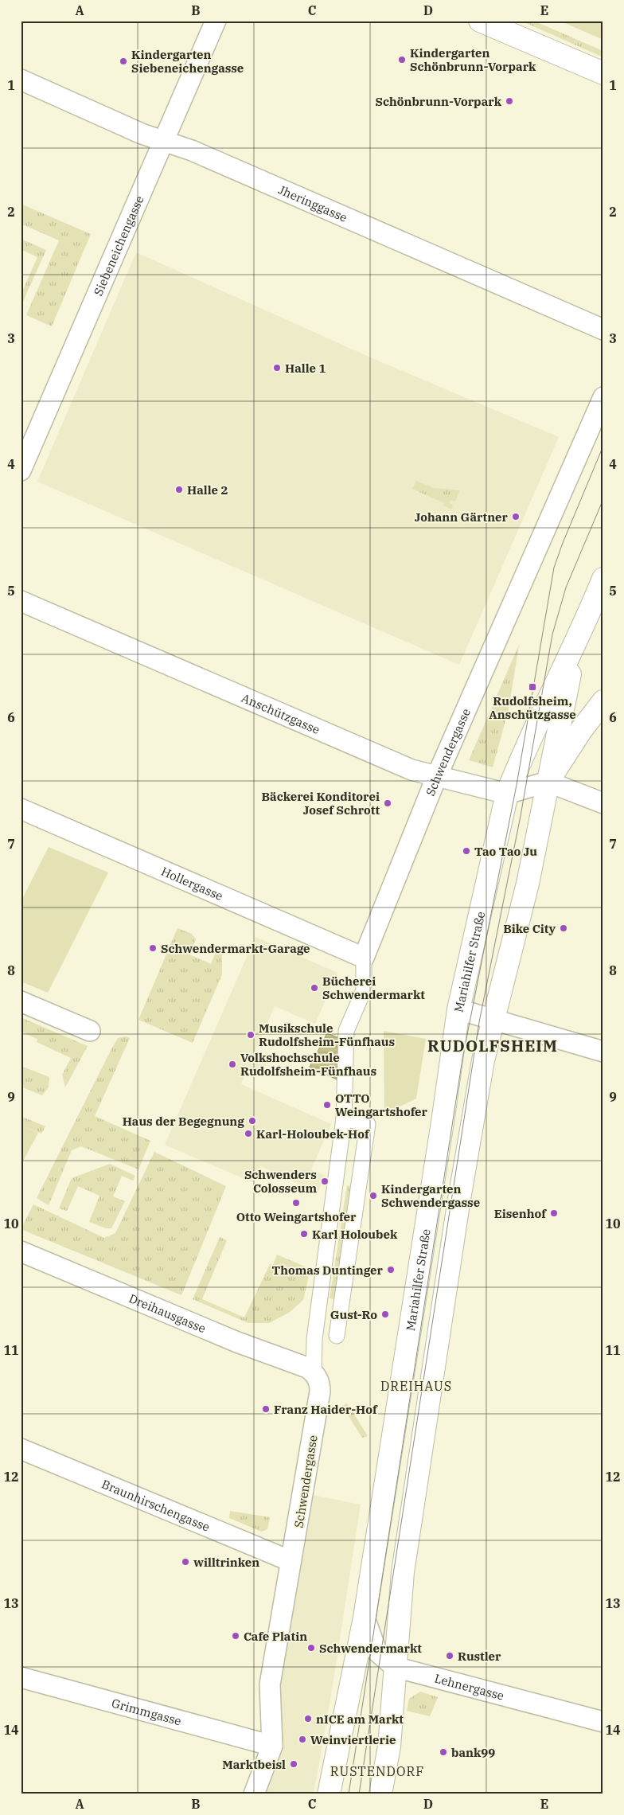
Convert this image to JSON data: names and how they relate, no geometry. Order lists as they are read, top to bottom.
{
  "streets": {
    "street": [
      "Jheringgasse",
      "Siebeneichengasse",
      "Anschützgasse",
      "Schwendergasse",
      "Hollergasse",
      "Mariahilfer Straße",
      "Dreihausgasse",
      "Braunhirschengasse",
      "Lehnergasse",
      "Grimmgasse"
    ]
  },
  "crossings": [
    ["Jheringgasse", "Siebeneichengasse"],
    ["Anschützgasse", "Schwendergasse"],
    ["Anschützgasse", "Mariahilfer Straße"],
    ["Schwendergasse", "Hollergasse"],
    ["Schwendergasse", "Dreihausgasse"],
    ["Schwendergasse", "Braunhirschengasse"],
    ["Schwendergasse", "Grimmgasse"],
    ["Mariahilfer Straße", "Lehnergasse"]
  ],
  "districts": ["RUDOLFSHEIM", "DREIHAUS", "RUSTENDORF"],
  "places": {
    "other": [
      "Kindergarten Schönbrunn-Vorpark",
      "Kindergarten Siebeneichengasse",
      "Schönbrunn-Vorpark",
      "Halle 1",
      "Halle 2",
      "Johann Gärtner",
      "Bäckerei Konditorei Josef Schrott",
      "Tao Tao Ju",
      "Bike City",
      "Schwendermarkt-Garage",
      "Bücherei Schwendermarkt",
      "Musikschule Rudolfsheim-Fünfhaus",
      "Volkshochschule Rudolfsheim-Fünfhaus",
      "OTTO Weingartshofer",
      "Haus der Begegnung",
      "Karl-Holoubek-Hof",
      "Schwenders Colosseum",
      "Kindergarten Schwendergasse",
      "Otto Weingartshofer",
      "Eisenhof",
      "Karl Holoubek",
      "Thomas Duntinger",
      "Gust-Ro",
      "Franz Haider-Hof",
      "willtrinken",
      "Cafe Platin",
      "Schwendermarkt",
      "Rustler",
      "nICE am Markt",
      "Weinviertlerie",
      "bank99",
      "Marktbeisl"
    ],
    "transit": ["Rudolfsheim, Anschützgasse"]
  },
  "grid": {
    "columns": [
      "A",
      "B",
      "C",
      "D",
      "E"
    ],
    "rows": [
      "1",
      "2",
      "3",
      "4",
      "5",
      "6",
      "7",
      "8",
      "9",
      "10",
      "11",
      "12",
      "13",
      "14"
    ]
  }
}
